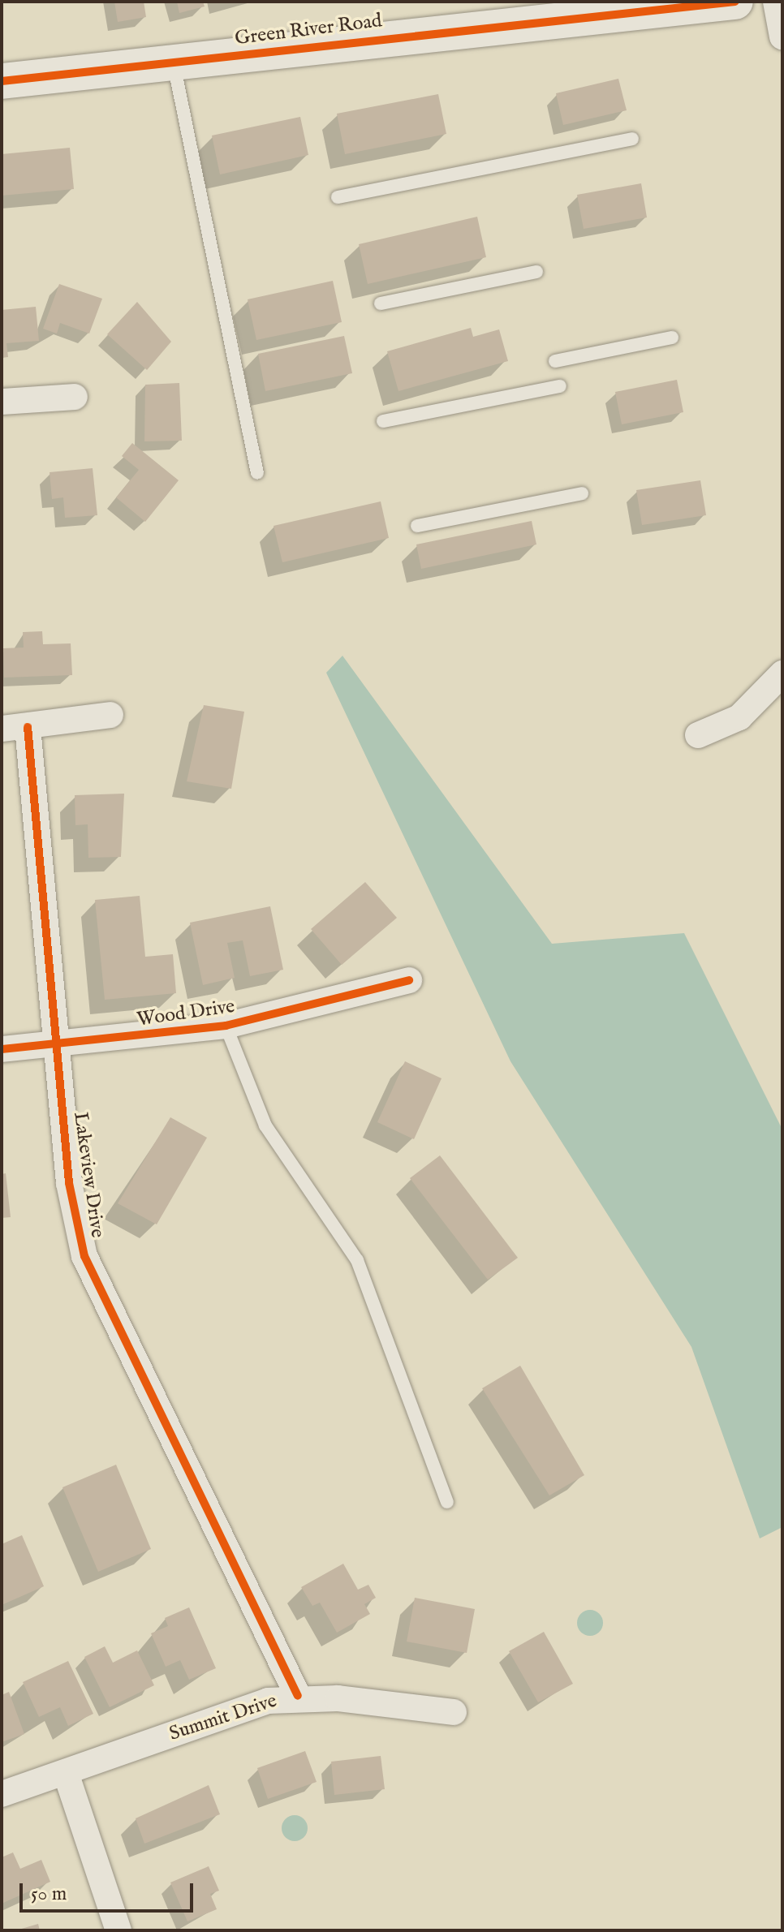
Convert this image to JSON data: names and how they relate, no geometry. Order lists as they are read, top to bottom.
{
  "streets": {
    "street": [
      "Green River Road",
      "Wood Drive",
      "Lakeview Drive",
      "Summit Drive"
    ]
  },
  "crossings": [
    ["Wood Drive", "Lakeview Drive"],
    ["Lakeview Drive", "Summit Drive"]
  ],
  "scale_bar": "50 m"
}
